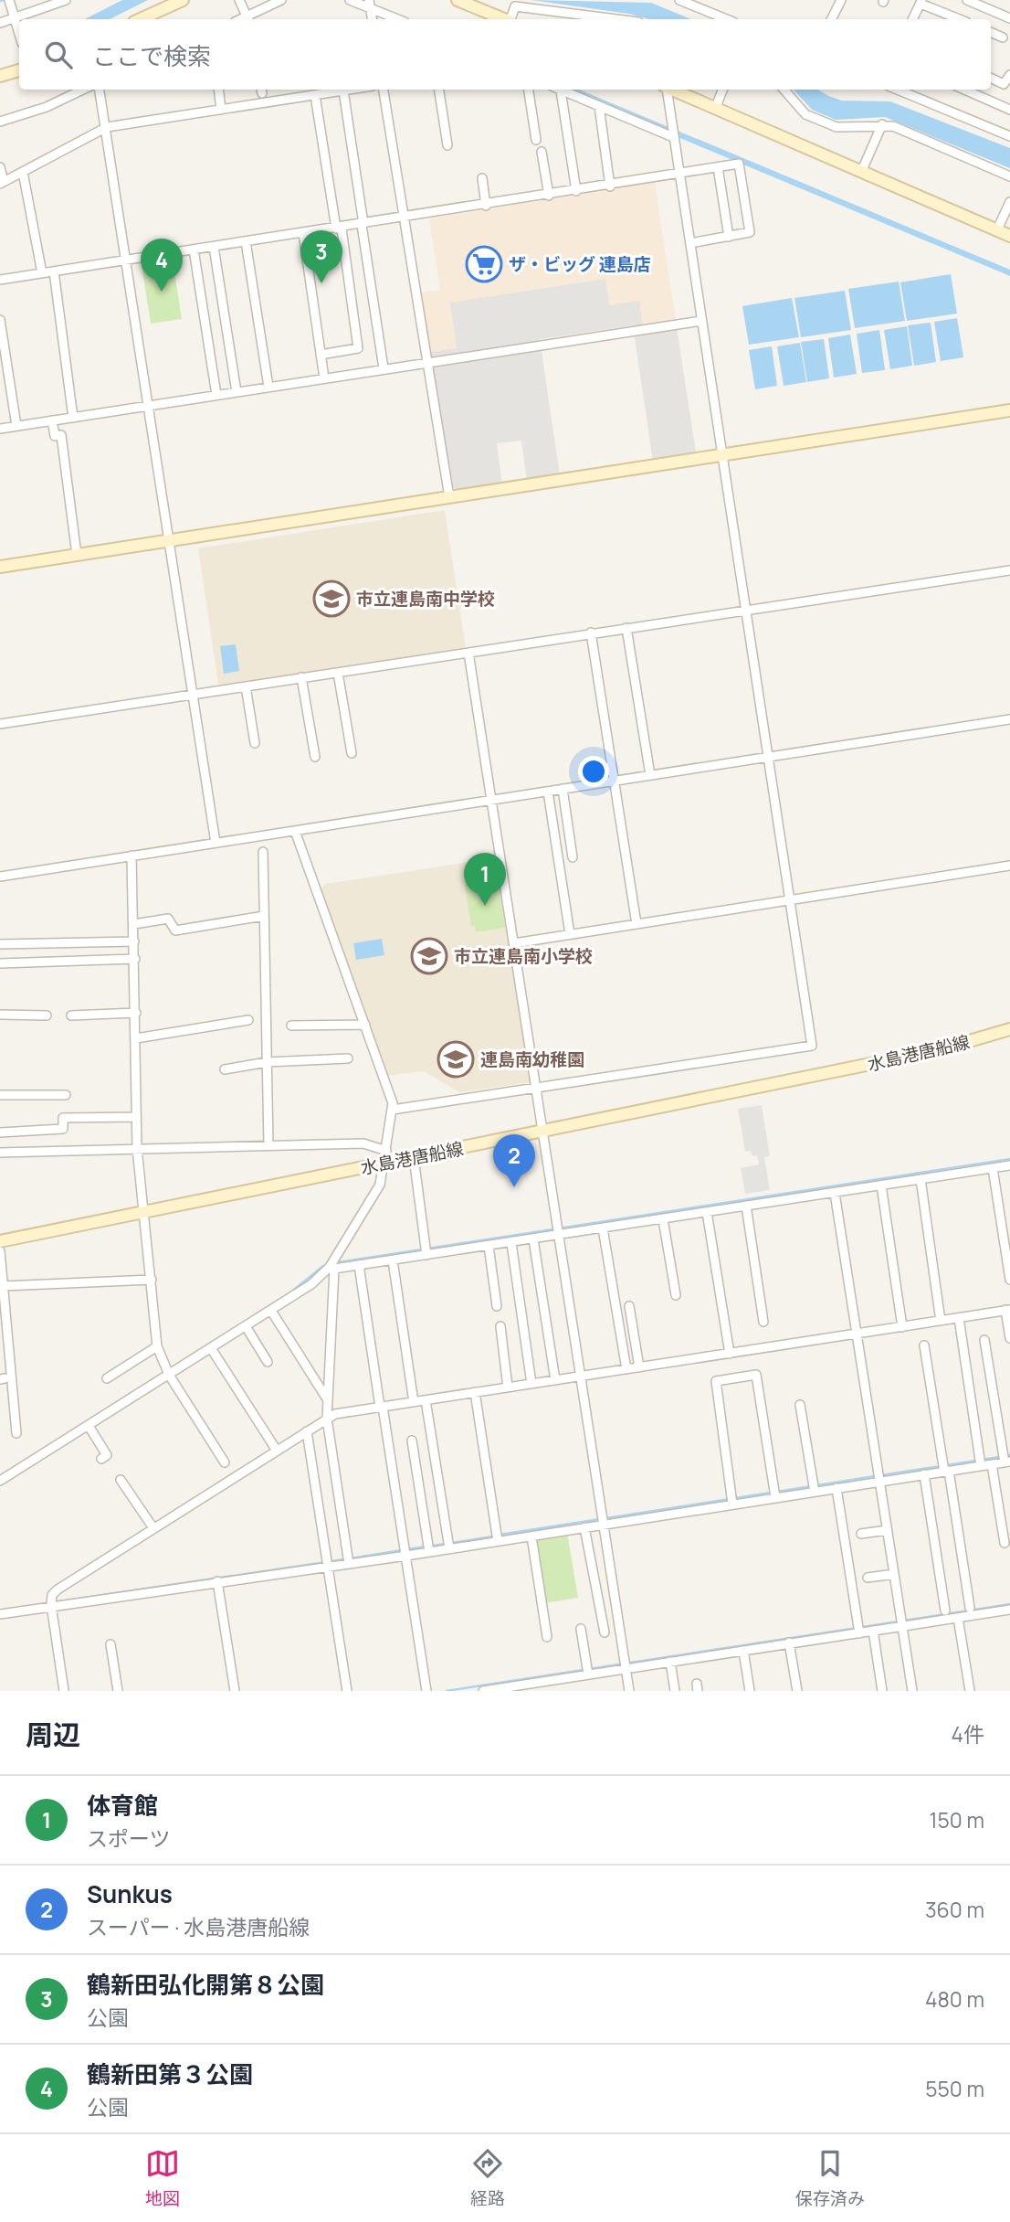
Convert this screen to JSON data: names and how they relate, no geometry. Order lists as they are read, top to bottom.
{
  "streets": {
    "street": ["水島港唐船線"]
  },
  "places": {
    "supermarket": ["ザ・ビッグ 連島店"],
    "school or university": ["市立連島南中学校", "市立連島南小学校", "連島南幼稚園"]
  },
  "page": {
    "search": "ここで検索",
    "pins": [
      "3",
      "4",
      "1",
      "2"
    ],
    "heading": ["周辺", "4件"],
    "list": [
      {
        "mark": "1",
        "name": "体育館",
        "note": "スポーツ",
        "value": "150 m"
      },
      {
        "mark": "2",
        "name": "Sunkus",
        "note": "スーパー · 水島港唐船線",
        "value": "360 m"
      },
      {
        "mark": "3",
        "name": "鶴新田弘化開第８公園",
        "note": "公園",
        "value": "480 m"
      },
      {
        "mark": "4",
        "name": "鶴新田第３公園",
        "note": "公園",
        "value": "550 m"
      }
    ],
    "nav": ["地図", "経路", "保存済み"]
  }
}
